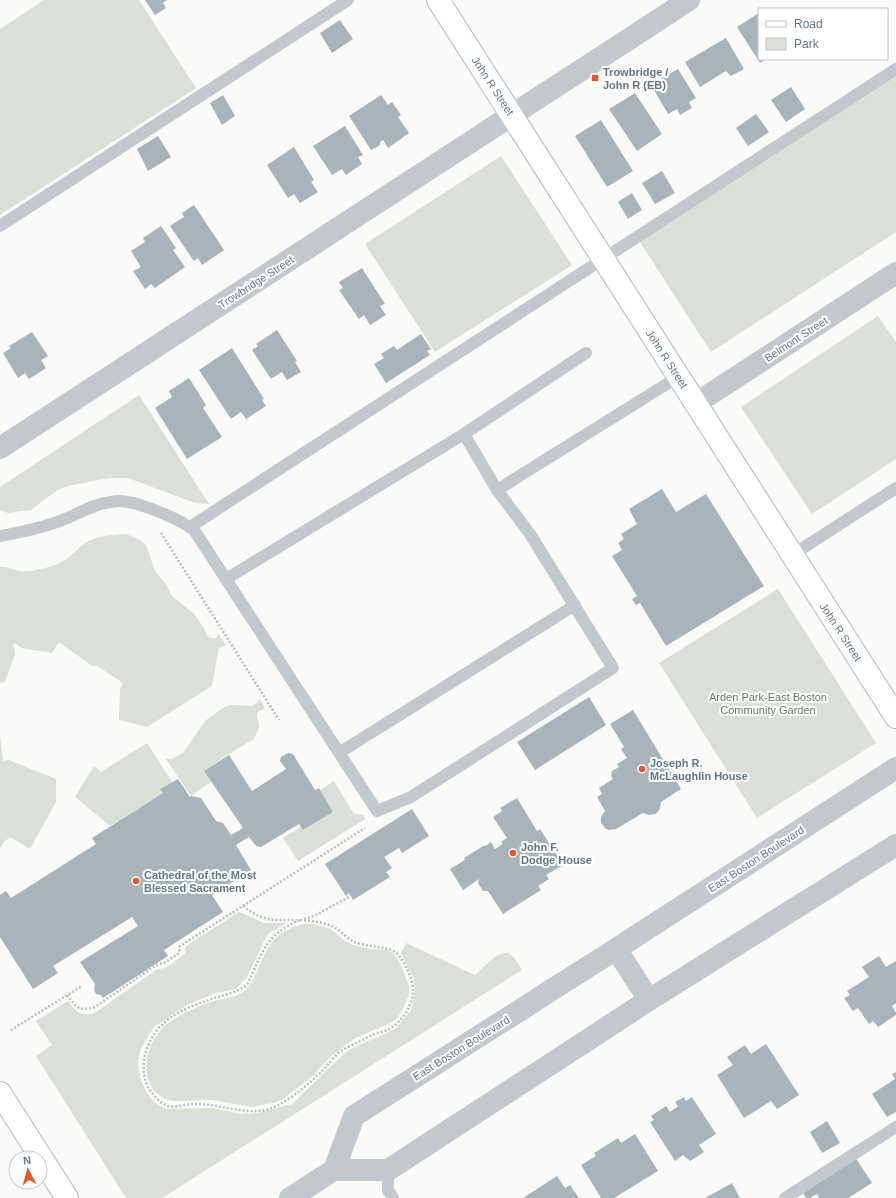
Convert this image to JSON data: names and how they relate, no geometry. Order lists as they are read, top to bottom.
{
  "streets": {
    "street": [
      "John R Street",
      "Trowbridge Street",
      "Belmont Street",
      "East Boston Boulevard"
    ]
  },
  "crossings": [
    ["John R Street", "Trowbridge Street"],
    ["John R Street", "Belmont Street"]
  ],
  "parks": ["Arden Park-East Boston Community Garden"],
  "places": {
    "transit": ["Trowbridge / John R (EB)"],
    "other": ["Joseph R. McLaughlin House", "John F. Dodge House", "Cathedral of the Most Blessed Sacrament"]
  },
  "legend": ["Road", "Park"],
  "north": "top"
}
